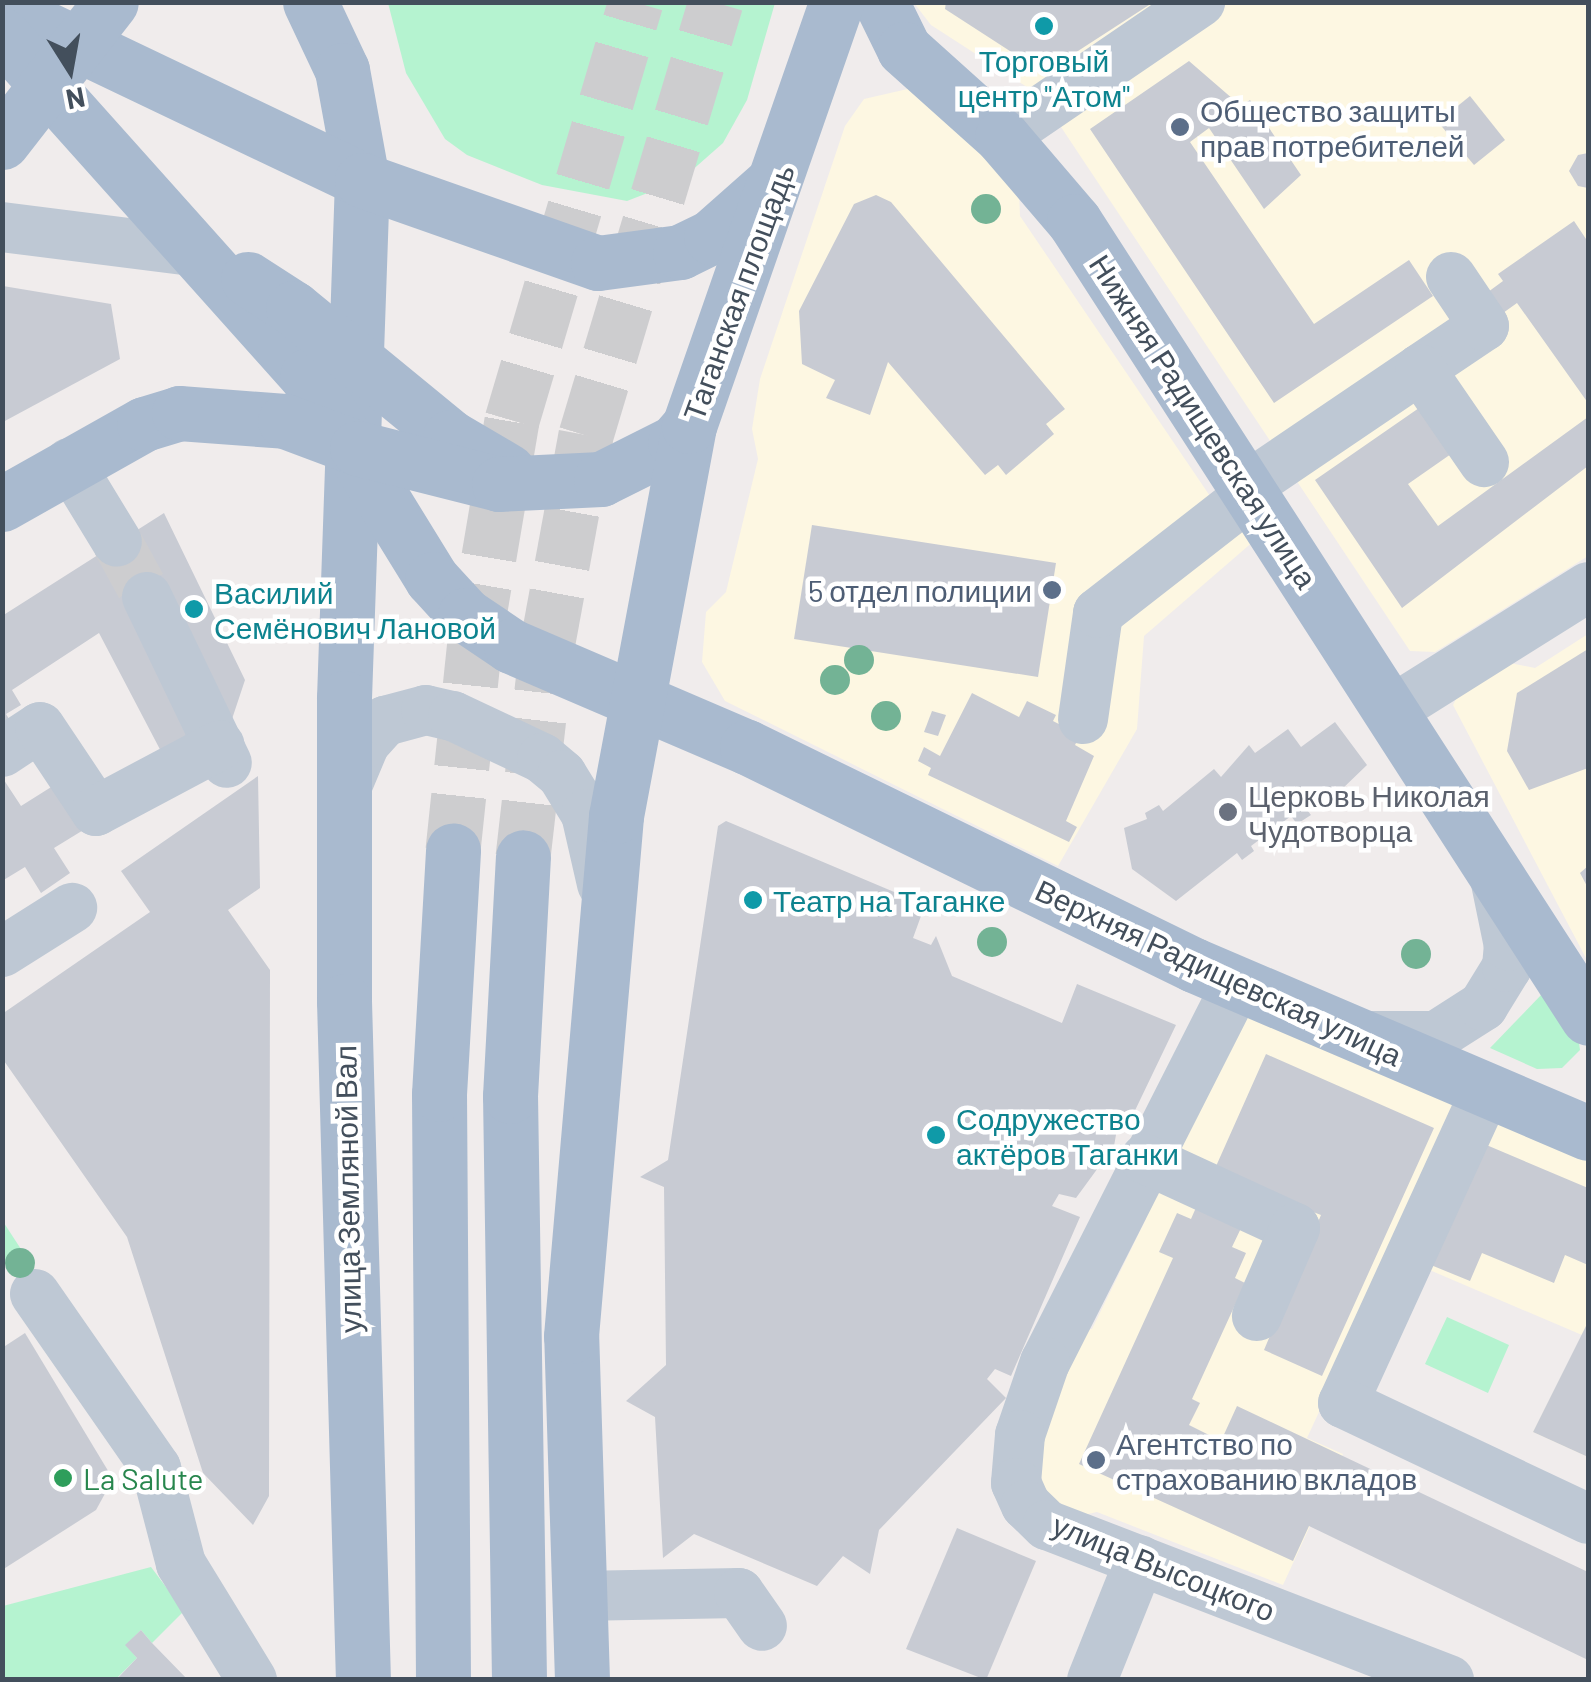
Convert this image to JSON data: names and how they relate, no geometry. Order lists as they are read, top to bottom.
{
  "streets": {
    "main road": [
      "Таганская площадь",
      "Нижняя Радищевская улица",
      "Верхняя Радищевская улица",
      "улица Земляной Вал"
    ],
    "street": ["улица Высоцкого"]
  },
  "crossings": [
    ["Таганская площадь", "Верхняя Радищевская улица"],
    ["Нижняя Радищевская улица", "Верхняя Радищевская улица"],
    ["Верхняя Радищевская улица", "улица Земляной Вал"],
    ["Верхняя Радищевская улица", "улица Высоцкого"]
  ],
  "places": [
    "Торговый центр \"Атом\"",
    "Общество защиты прав потребителей",
    "5 отдел полиции",
    "Василий Семёнович Лановой",
    "Церковь Николая Чудотворца",
    "Театр на Таганке",
    "Содружество актёров Таганки",
    "Агентство по страхованию вкладов",
    "La Salute"
  ],
  "north": "bottom"
}
